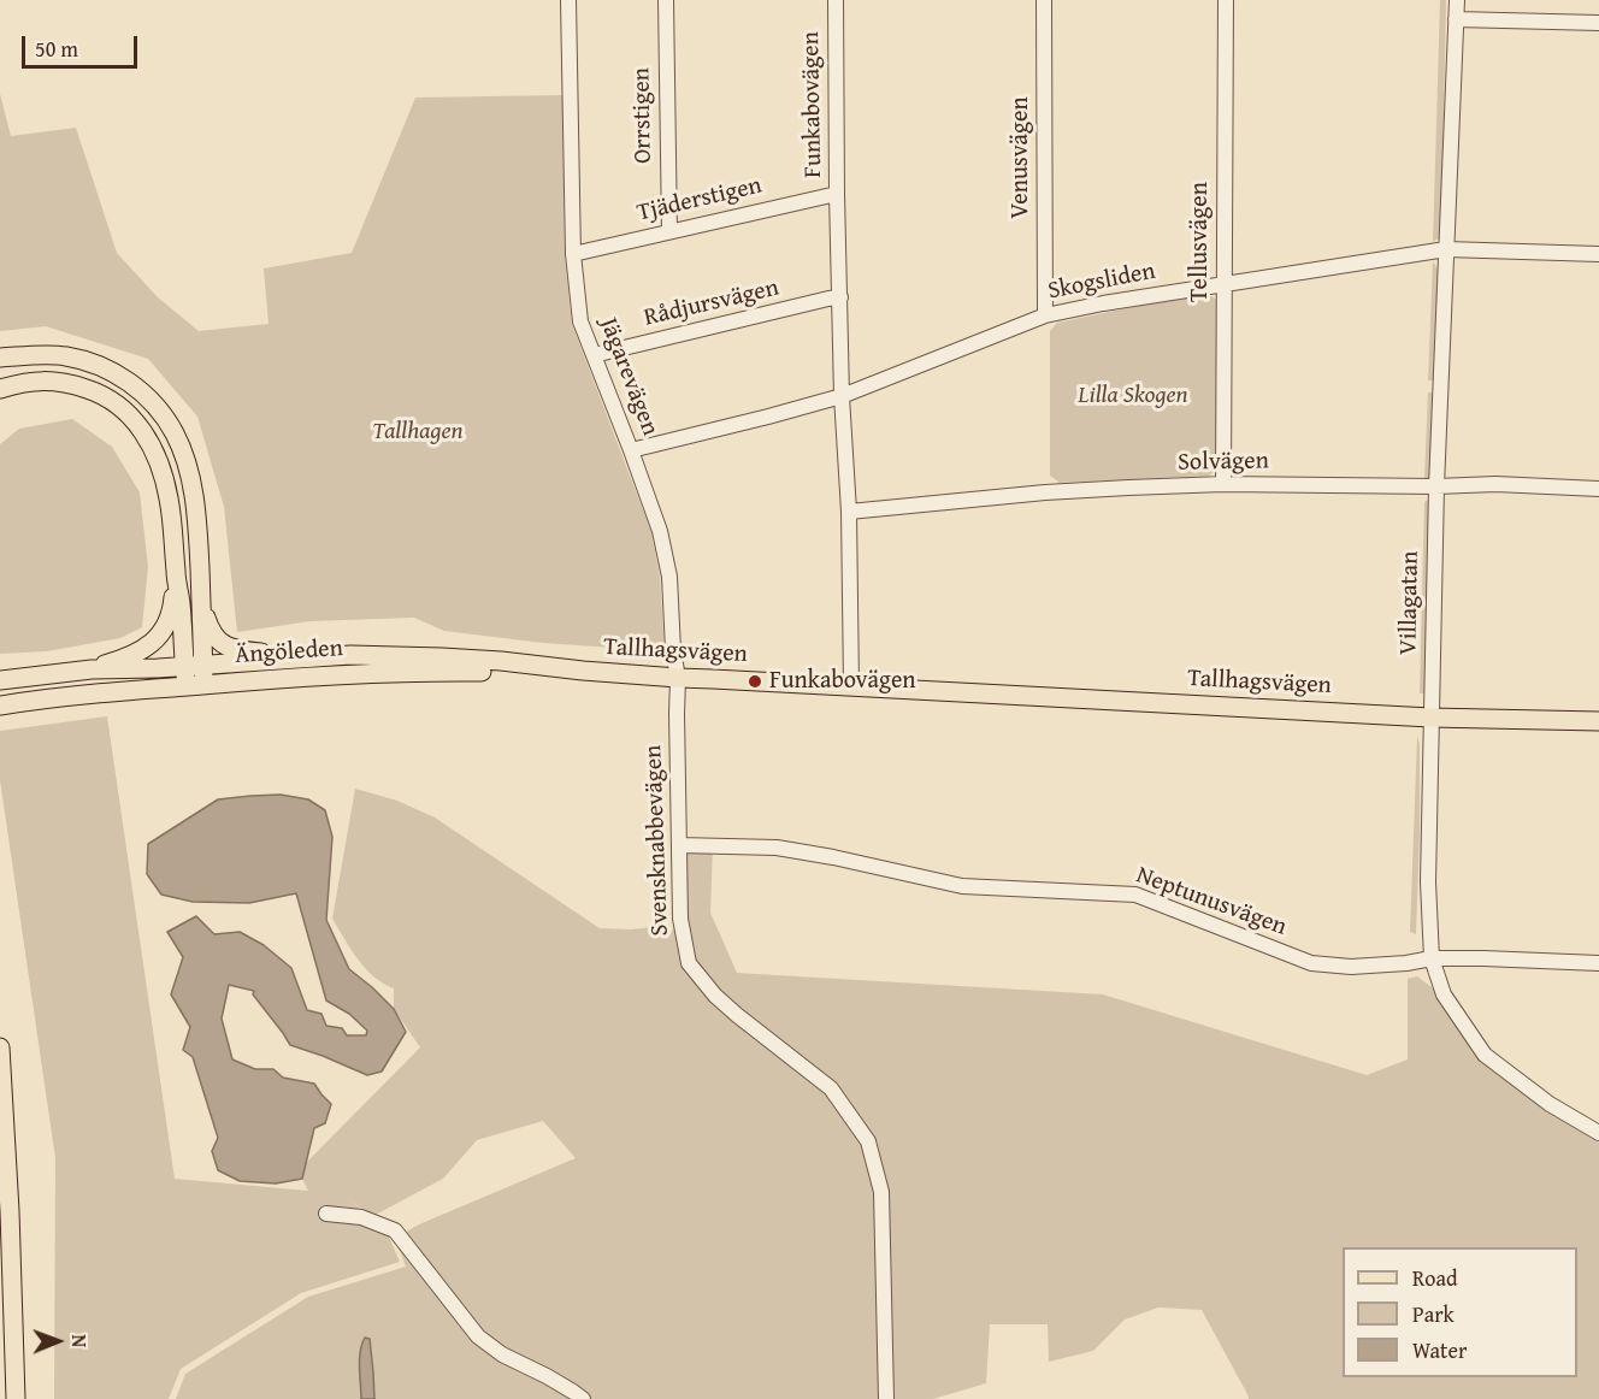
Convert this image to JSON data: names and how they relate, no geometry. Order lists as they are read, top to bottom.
{
  "streets": {
    "main road": ["Tallhagsvägen", "Ängöleden"],
    "street": [
      "Funkabovägen",
      "Orrstigen",
      "Venusvägen",
      "Tjäderstigen",
      "Tellusvägen",
      "Skogsliden",
      "Rådjursvägen",
      "Jägarevägen",
      "Solvägen",
      "Villagatan",
      "Svensknabbevägen",
      "Neptunusvägen"
    ]
  },
  "crossings": [
    ["Funkabovägen", "Tjäderstigen"],
    ["Funkabovägen", "Skogsliden"],
    ["Funkabovägen", "Rådjursvägen"],
    ["Funkabovägen", "Solvägen"],
    ["Funkabovägen", "Tallhagsvägen"],
    ["Orrstigen", "Tjäderstigen"],
    ["Venusvägen", "Skogsliden"],
    ["Tjäderstigen", "Jägarevägen"],
    ["Tellusvägen", "Skogsliden"],
    ["Tellusvägen", "Solvägen"],
    ["Skogsliden", "Jägarevägen"],
    ["Skogsliden", "Villagatan"],
    ["Rådjursvägen", "Jägarevägen"],
    ["Jägarevägen", "Tallhagsvägen"],
    ["Jägarevägen", "Svensknabbevägen"],
    ["Solvägen", "Villagatan"],
    ["Villagatan", "Tallhagsvägen"],
    ["Villagatan", "Neptunusvägen"],
    ["Tallhagsvägen", "Ängöleden"],
    ["Tallhagsvägen", "Svensknabbevägen"],
    ["Svensknabbevägen", "Neptunusvägen"]
  ],
  "parks": ["Lilla Skogen", "Tallhagen"],
  "places": ["Funkabovägen"],
  "legend": ["Road", "Park", "Water"],
  "scale_bar": "50 m",
  "north": "right"
}
